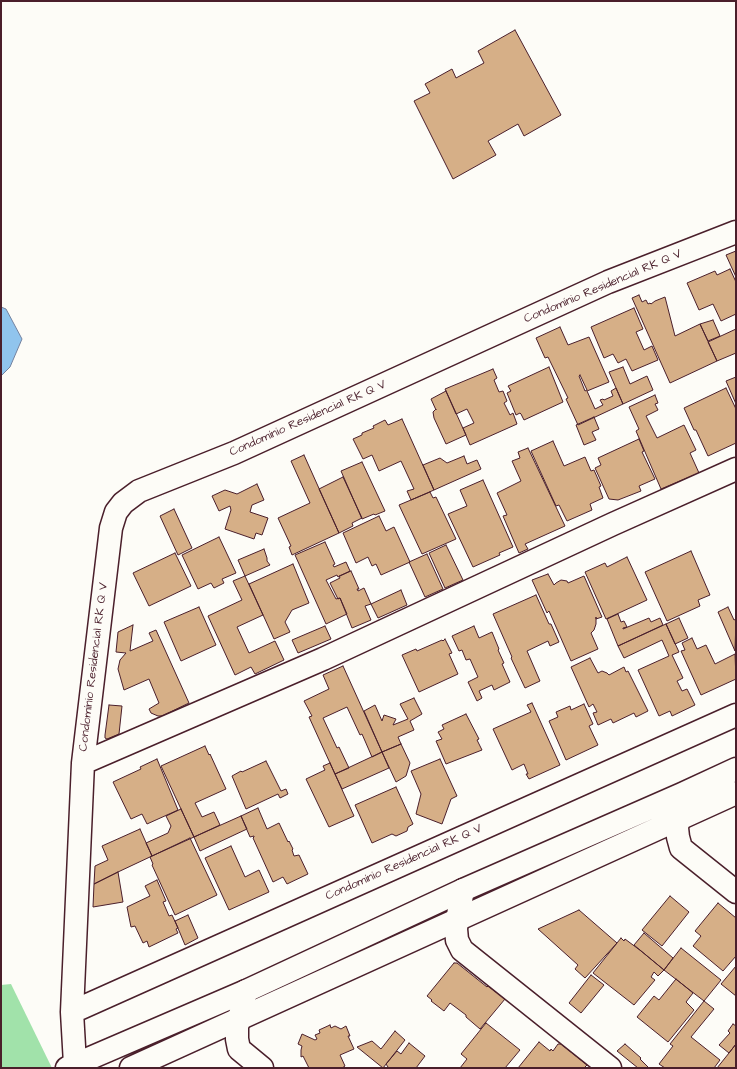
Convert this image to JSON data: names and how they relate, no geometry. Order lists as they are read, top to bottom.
{
  "streets": {
    "street": ["Condomínio Residencial RK Q V"]
  }
}
